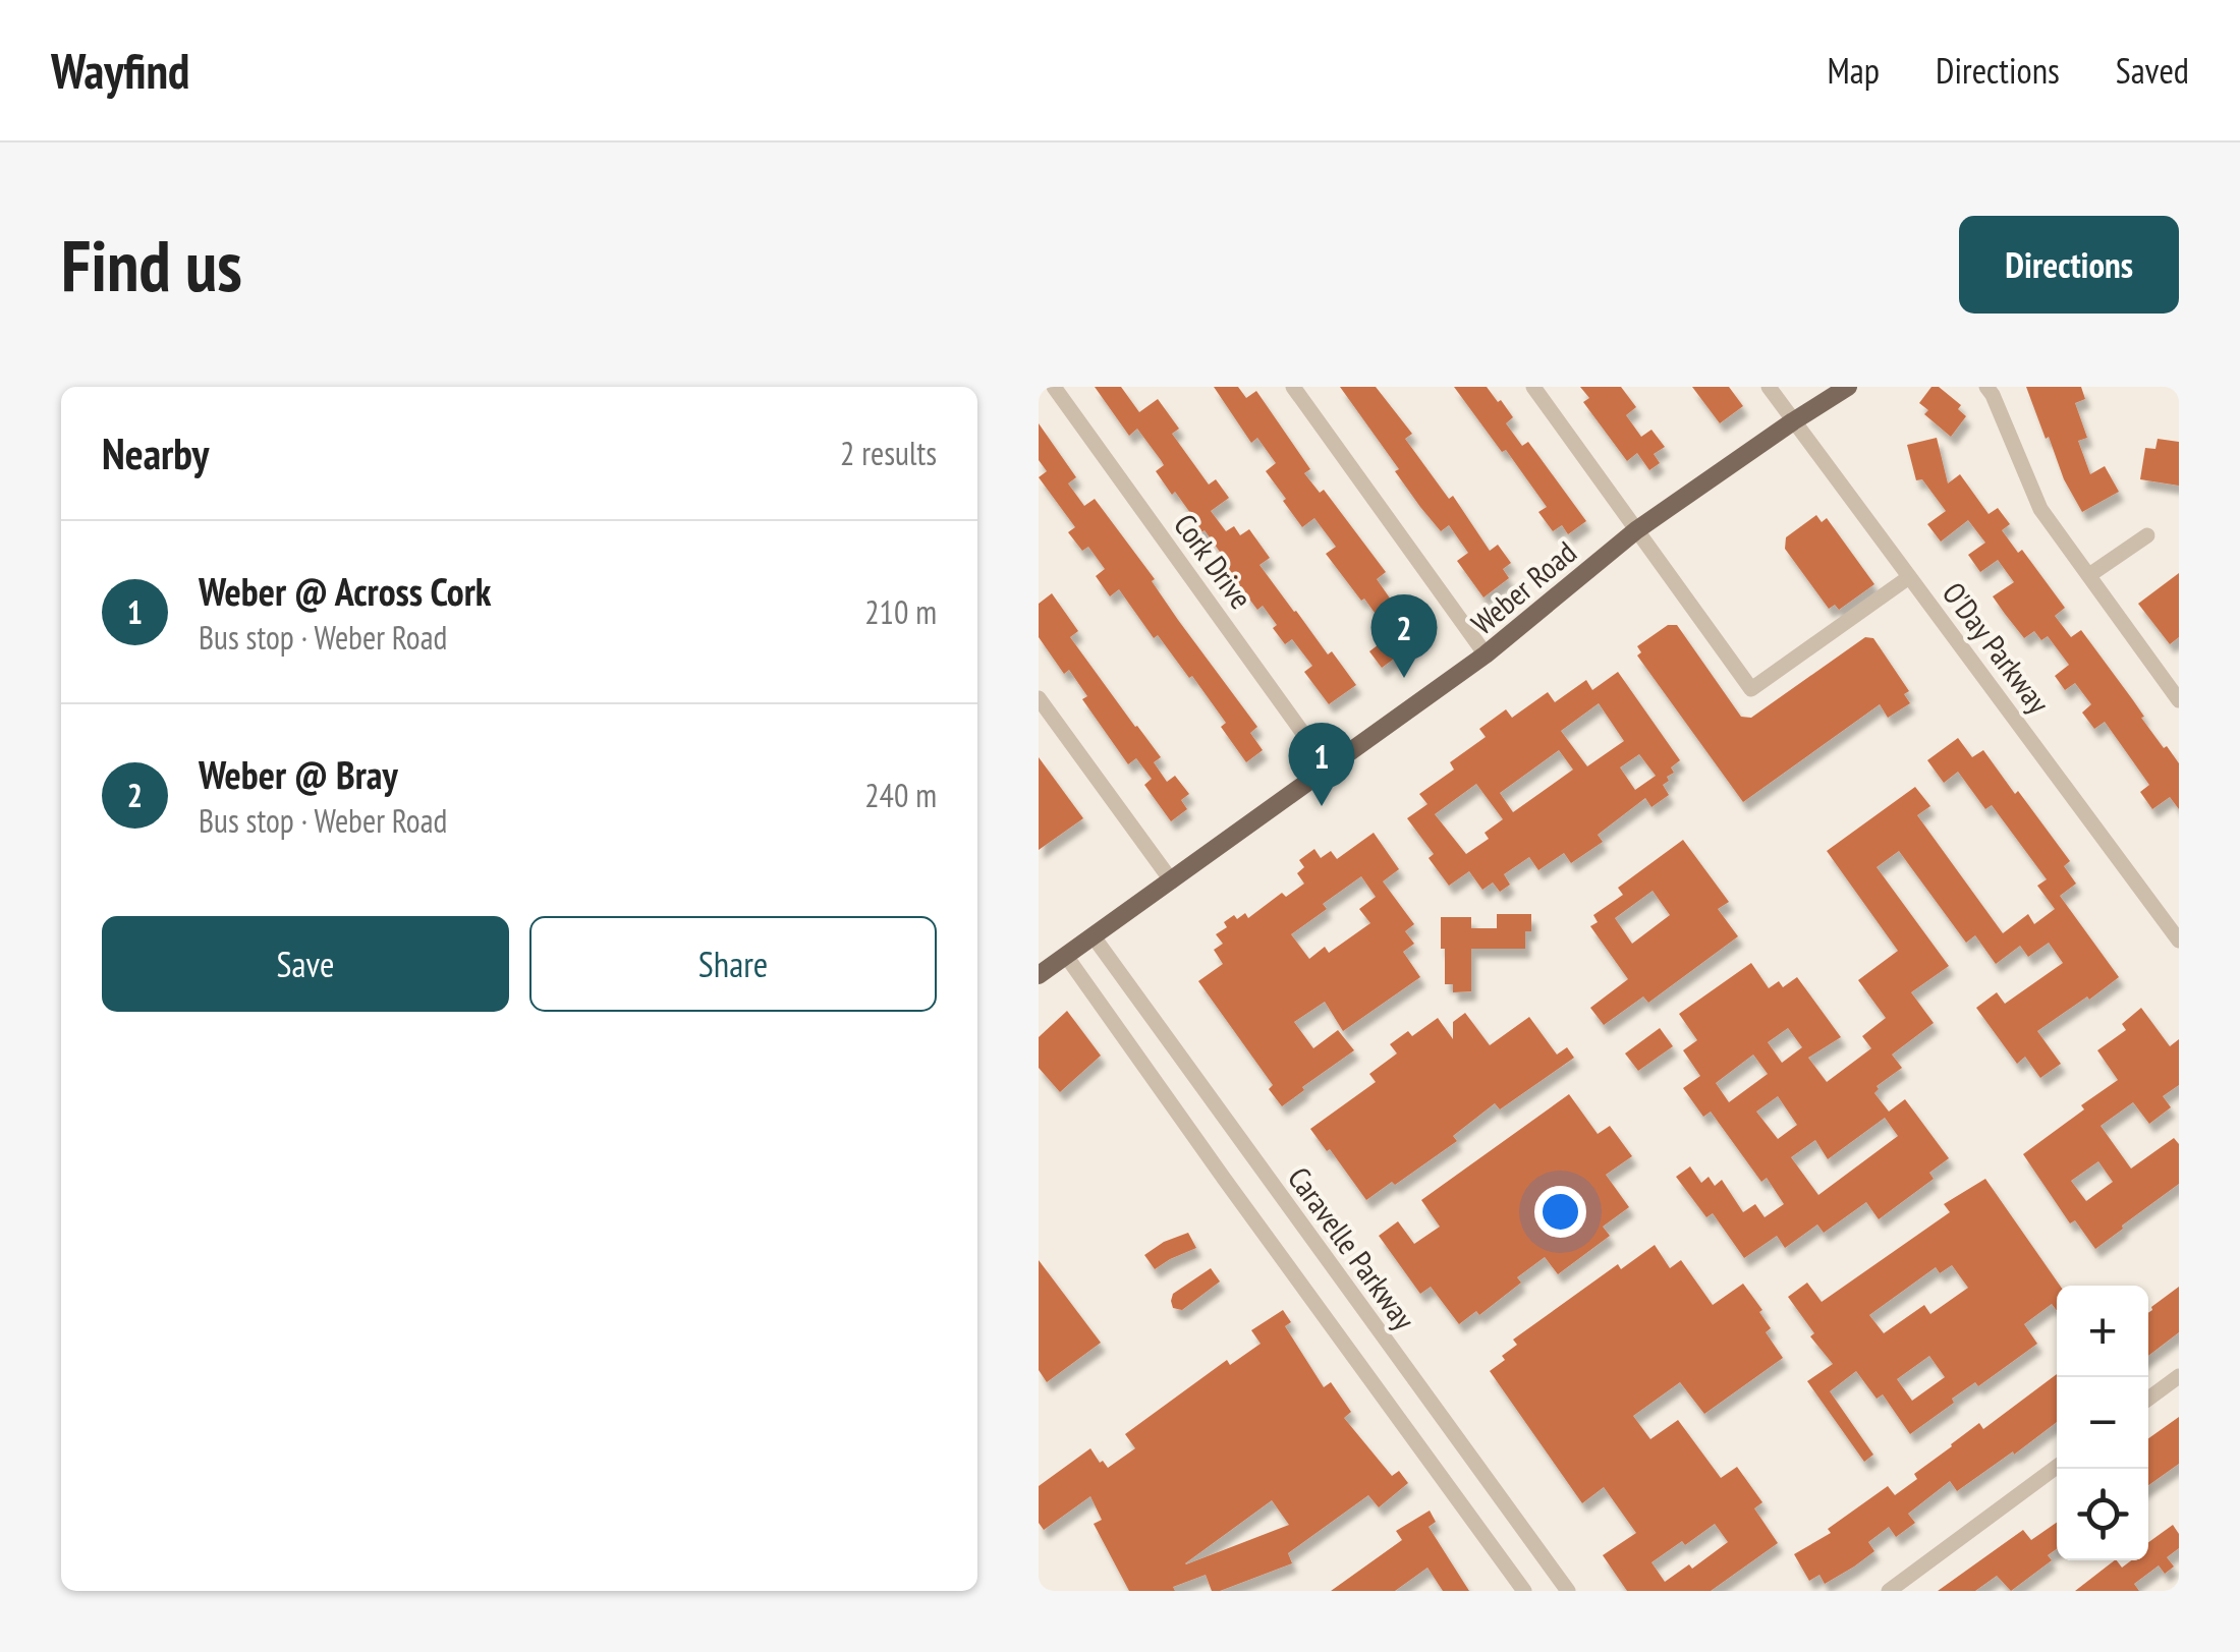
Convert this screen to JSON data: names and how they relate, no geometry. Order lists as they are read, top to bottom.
{
  "streets": {
    "main road": ["Weber Road"],
    "street": ["Cork Drive", "O'Day Parkway", "Caravelle Parkway"]
  },
  "crossings": [
    ["Cork Drive", "Weber Road"],
    ["Weber Road", "O'Day Parkway"],
    ["Weber Road", "Caravelle Parkway"]
  ],
  "page": {
    "header": "Wayfind",
    "nav": ["Map", "Directions", "Saved"],
    "buttons": [
      "Directions",
      ["Save", "Share"]
    ],
    "title": "Find us",
    "heading": ["Nearby", "2 results"],
    "list": [
      {
        "mark": "1",
        "name": "Weber @ Across Cork",
        "note": "Bus stop · Weber Road",
        "value": "210 m"
      },
      {
        "mark": "2",
        "name": "Weber @ Bray",
        "note": "Bus stop · Weber Road",
        "value": "240 m"
      }
    ],
    "pins": ["2", "1"],
    "map_buttons": ["+", "−"]
  }
}
